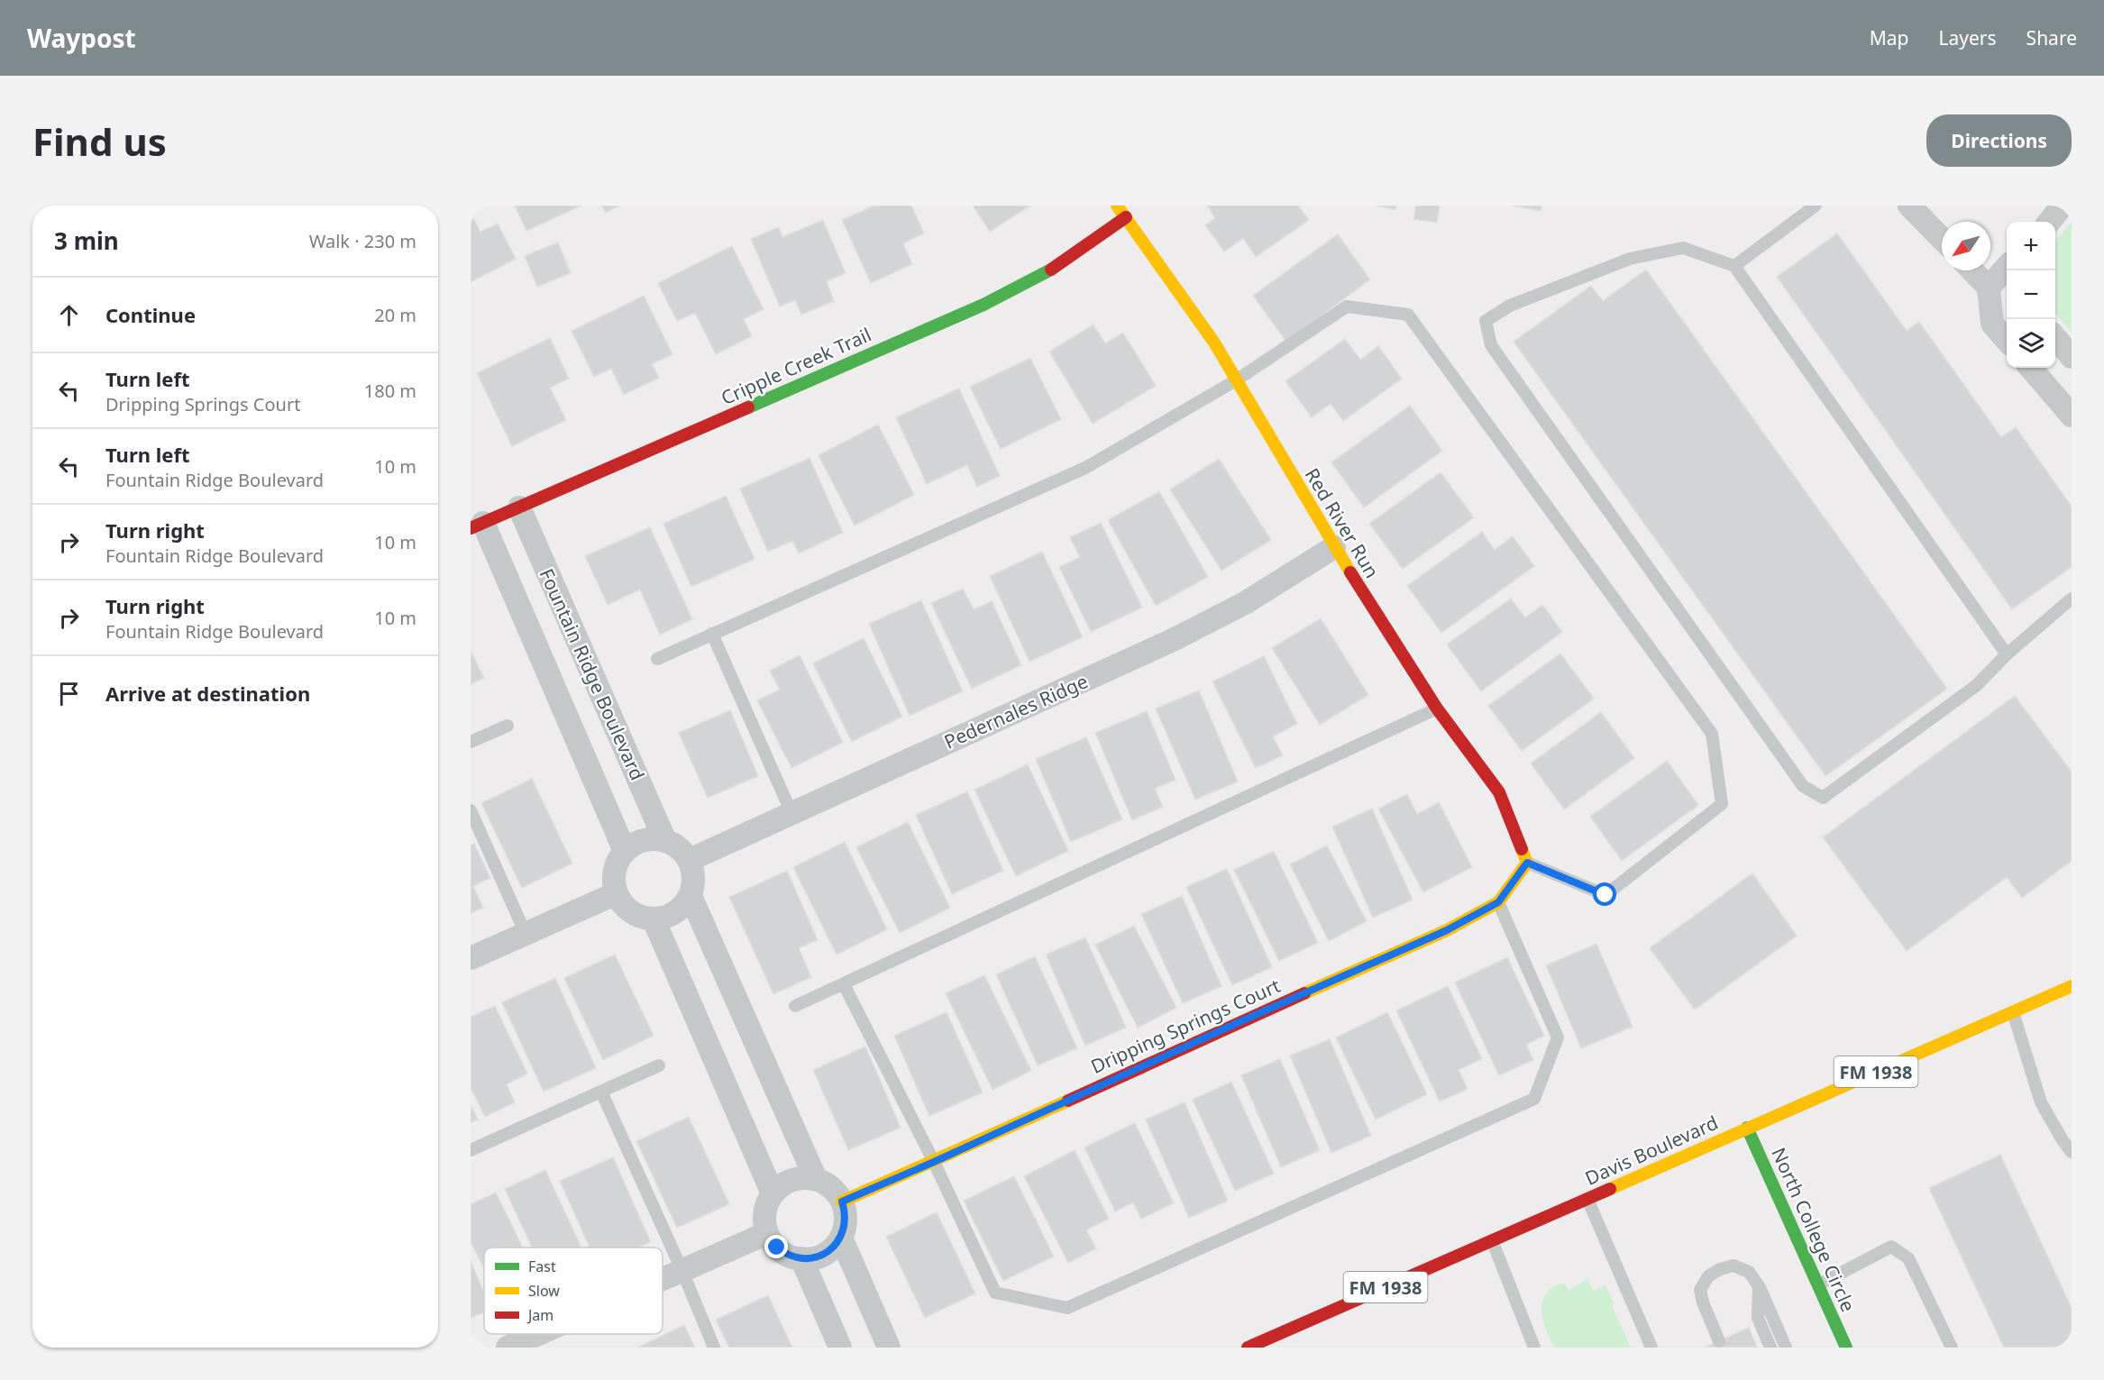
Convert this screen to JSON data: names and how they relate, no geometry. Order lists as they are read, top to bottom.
{
  "streets": {
    "street": [
      "Cripple Creek Trail",
      "Red River Run",
      "Fountain Ridge Boulevard",
      "Pedernales Ridge",
      "Dripping Springs Court",
      "FM 1938",
      "Davis Boulevard",
      "North College Circle"
    ]
  },
  "crossings": [
    ["Cripple Creek Trail", "Red River Run"],
    ["Cripple Creek Trail", "Fountain Ridge Boulevard"],
    ["Red River Run", "Pedernales Ridge"],
    ["Red River Run", "Dripping Springs Court"],
    ["Fountain Ridge Boulevard", "Pedernales Ridge"],
    ["Davis Boulevard", "North College Circle"]
  ],
  "legend": ["Fast", "Slow", "Jam"],
  "north": "bottom left",
  "page": {
    "header": "Waypost",
    "nav": ["Map", "Layers", "Share"],
    "buttons": "Directions",
    "title": "Find us",
    "heading": ["3 min", "Walk · 230 m"],
    "map_buttons": ["+", "−"],
    "list": [
      ["Continue", "20 m"],
      ["Turn left", "Dripping Springs Court", "180 m"],
      ["Turn left", "Fountain Ridge Boulevard", "10 m"],
      ["Turn right", "Fountain Ridge Boulevard", "10 m"],
      ["Turn right", "Fountain Ridge Boulevard", "10 m"],
      "Arrive at destination"
    ]
  }
}
